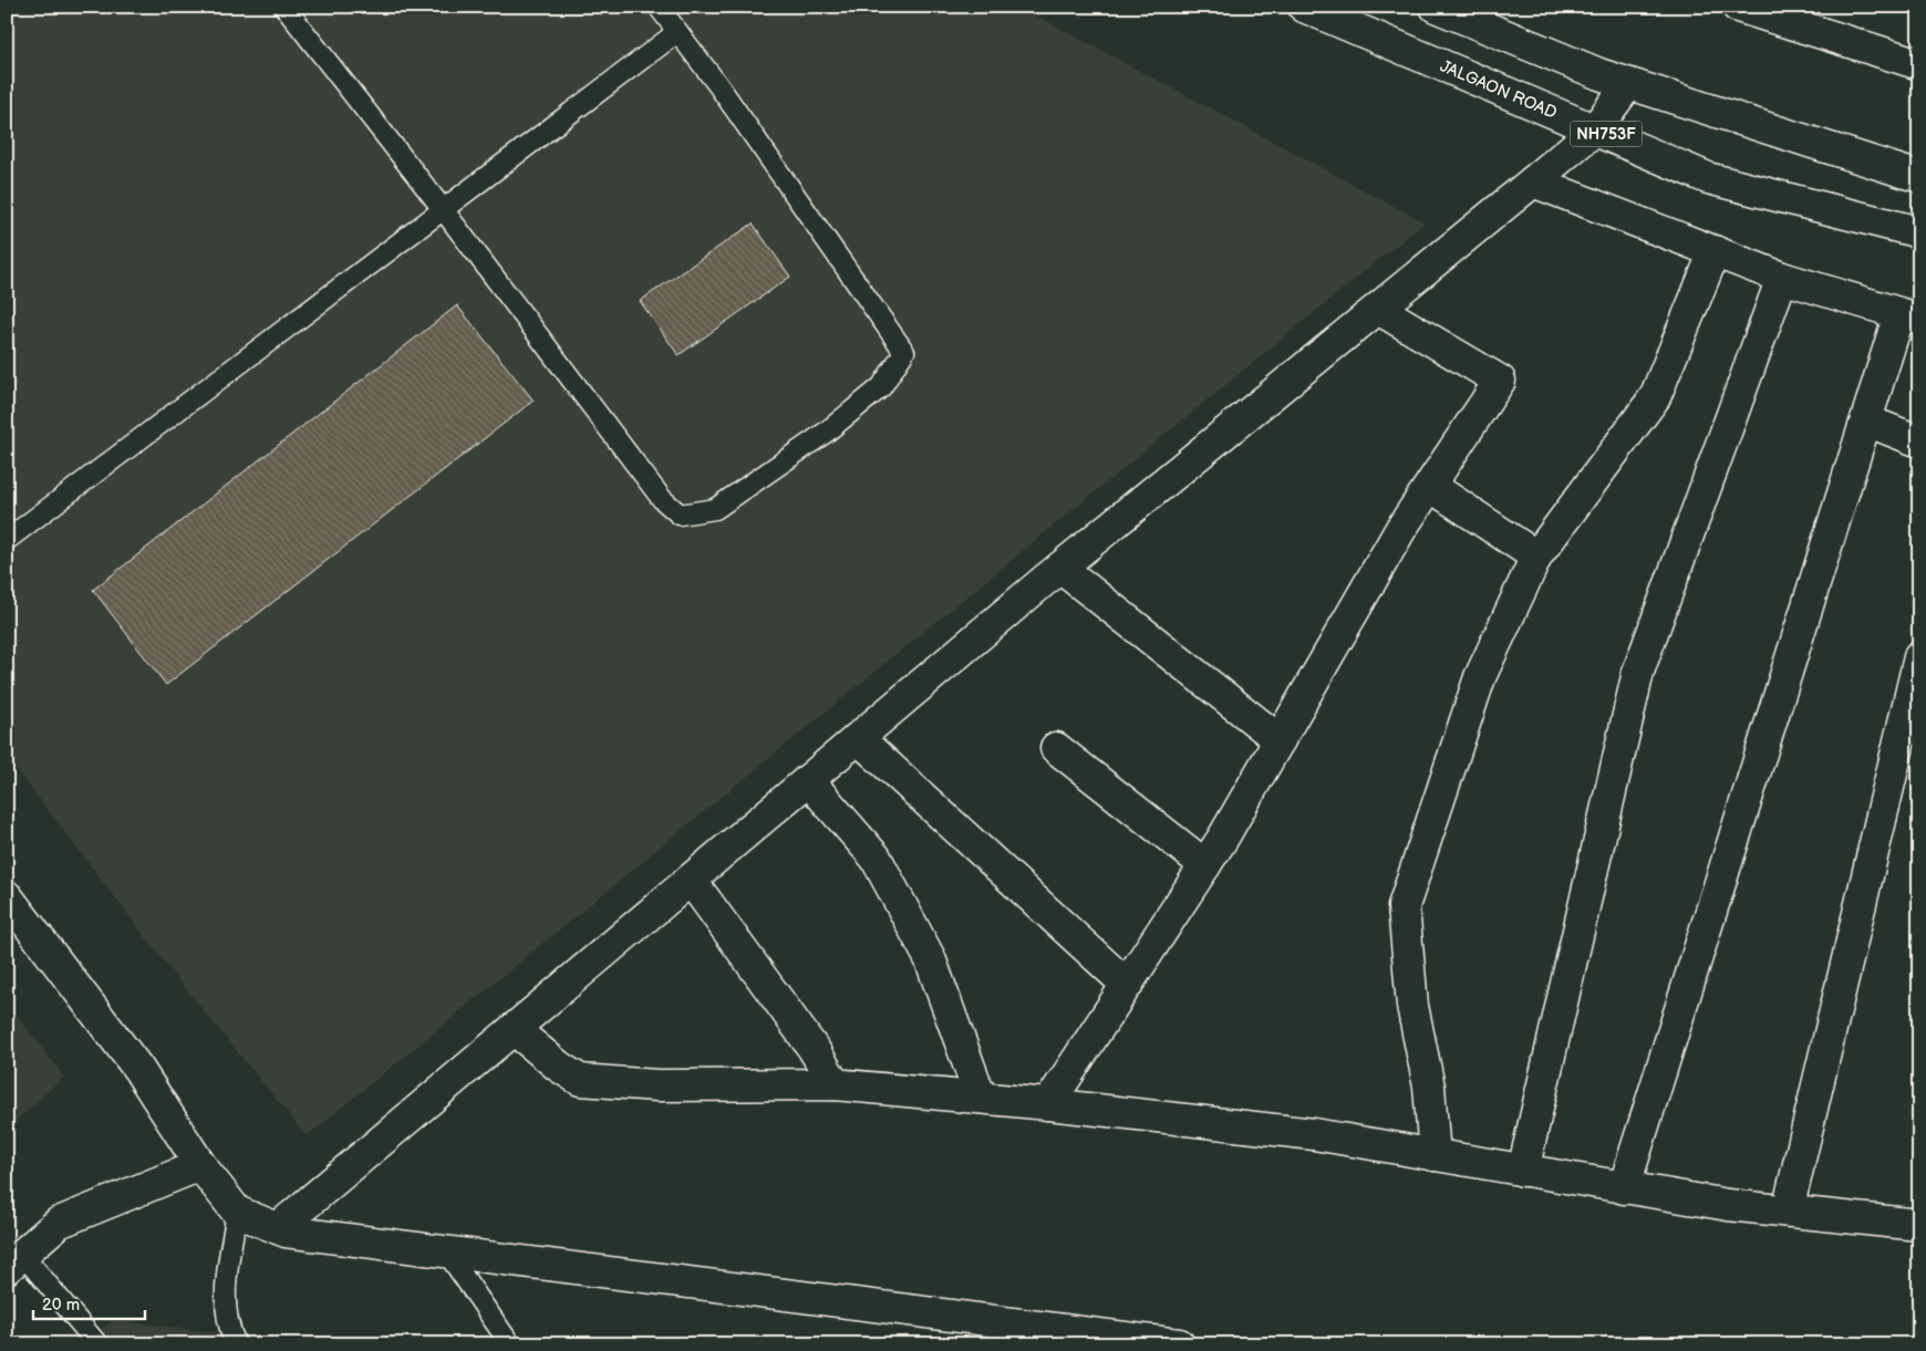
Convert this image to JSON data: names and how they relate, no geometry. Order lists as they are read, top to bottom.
{
  "streets": {
    "main road": ["JALGAON ROAD", "NH753F"]
  },
  "scale_bar": "20 m"
}
